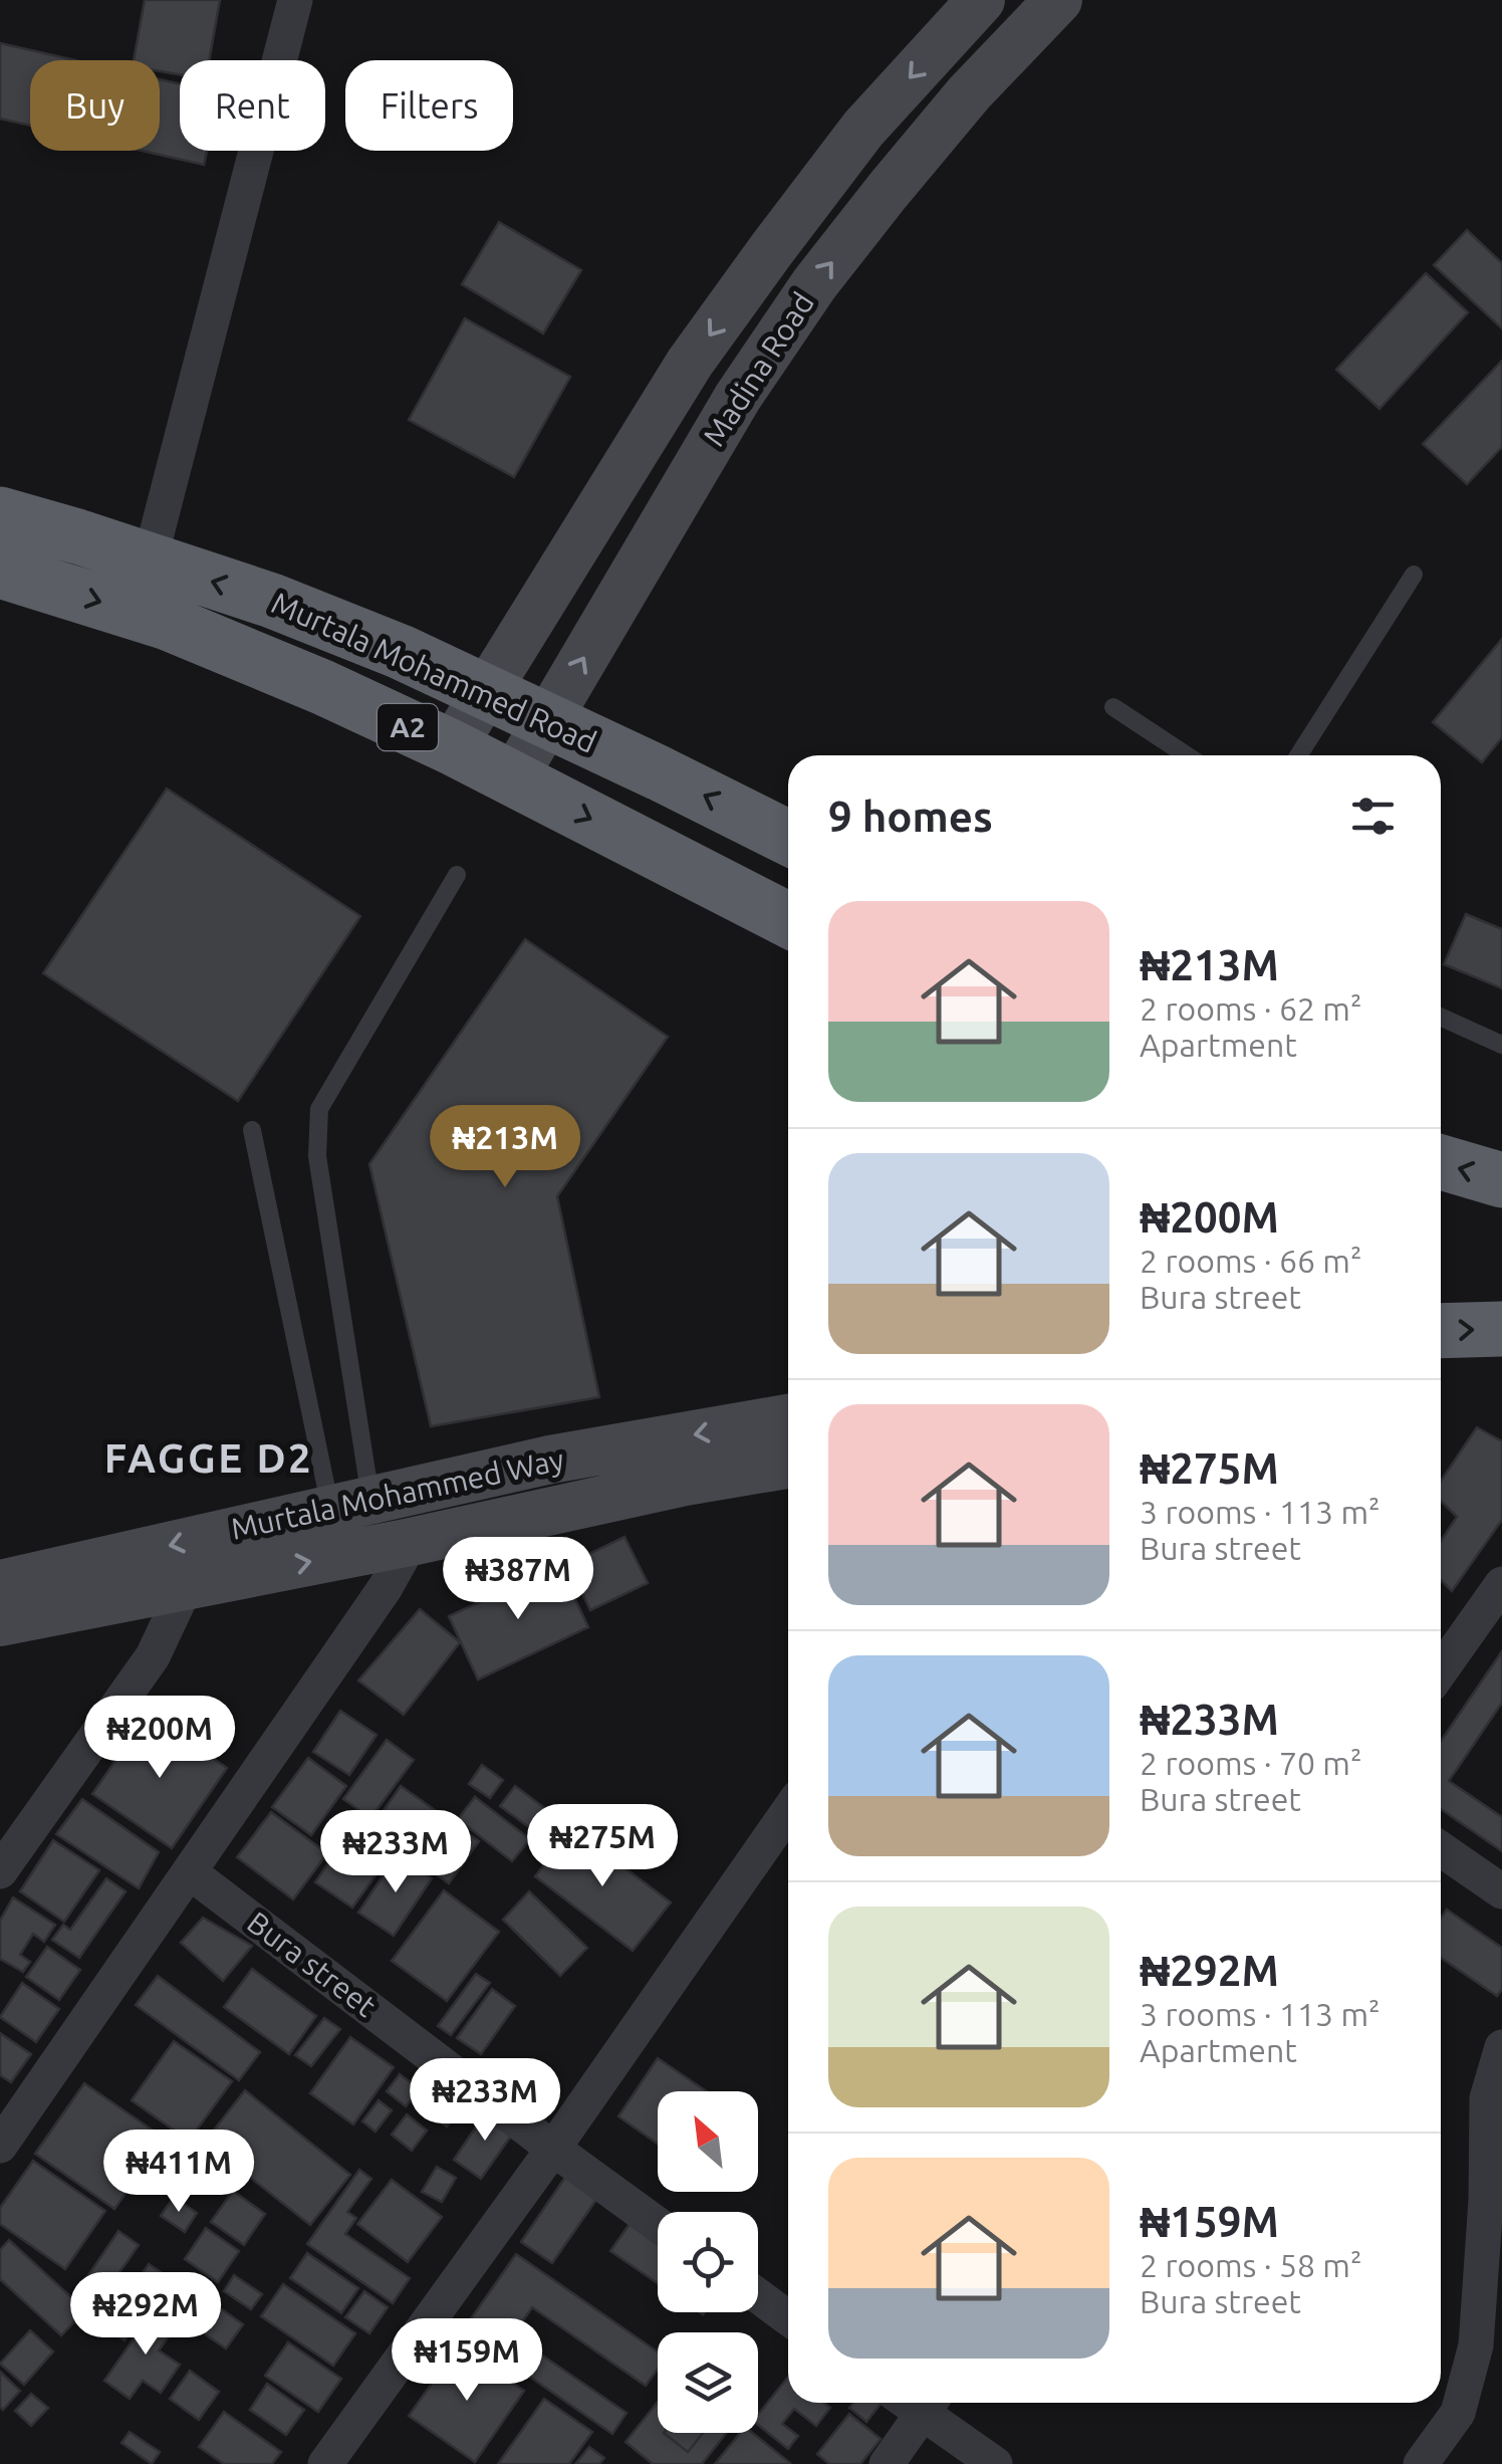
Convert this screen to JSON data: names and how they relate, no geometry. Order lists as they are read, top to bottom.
{
  "streets": {
    "highway": ["Murtala Mohammed Road", "A2"],
    "main road": ["Madina Road", "Murtala Mohammed Way"],
    "street": ["Bura street"]
  },
  "crossings": [
    ["Madina Road", "Murtala Mohammed Road"]
  ],
  "districts": ["FAGGE D2"],
  "north": "top left",
  "page": {
    "chip": ["Buy", "Rent", "Filters"],
    "heading": "9 homes",
    "list": [
      {
        "name": "₦213M",
        "note": "2 rooms · 62 m² · Apartment"
      },
      {
        "name": "₦200M",
        "note": "2 rooms · 66 m² · Bura street"
      },
      {
        "name": "₦275M",
        "note": "3 rooms · 113 m² · Bura street"
      },
      {
        "name": "₦233M",
        "note": "2 rooms · 70 m² · Bura street"
      },
      {
        "name": "₦292M",
        "note": "3 rooms · 113 m² · Apartment"
      },
      {
        "name": "₦159M",
        "note": "2 rooms · 58 m² · Bura street"
      }
    ],
    "price": [
      "₦213M",
      "₦387M",
      "₦200M",
      "₦275M",
      "₦233M",
      "₦233M",
      "₦411M",
      "₦292M",
      "₦159M"
    ]
  }
}
